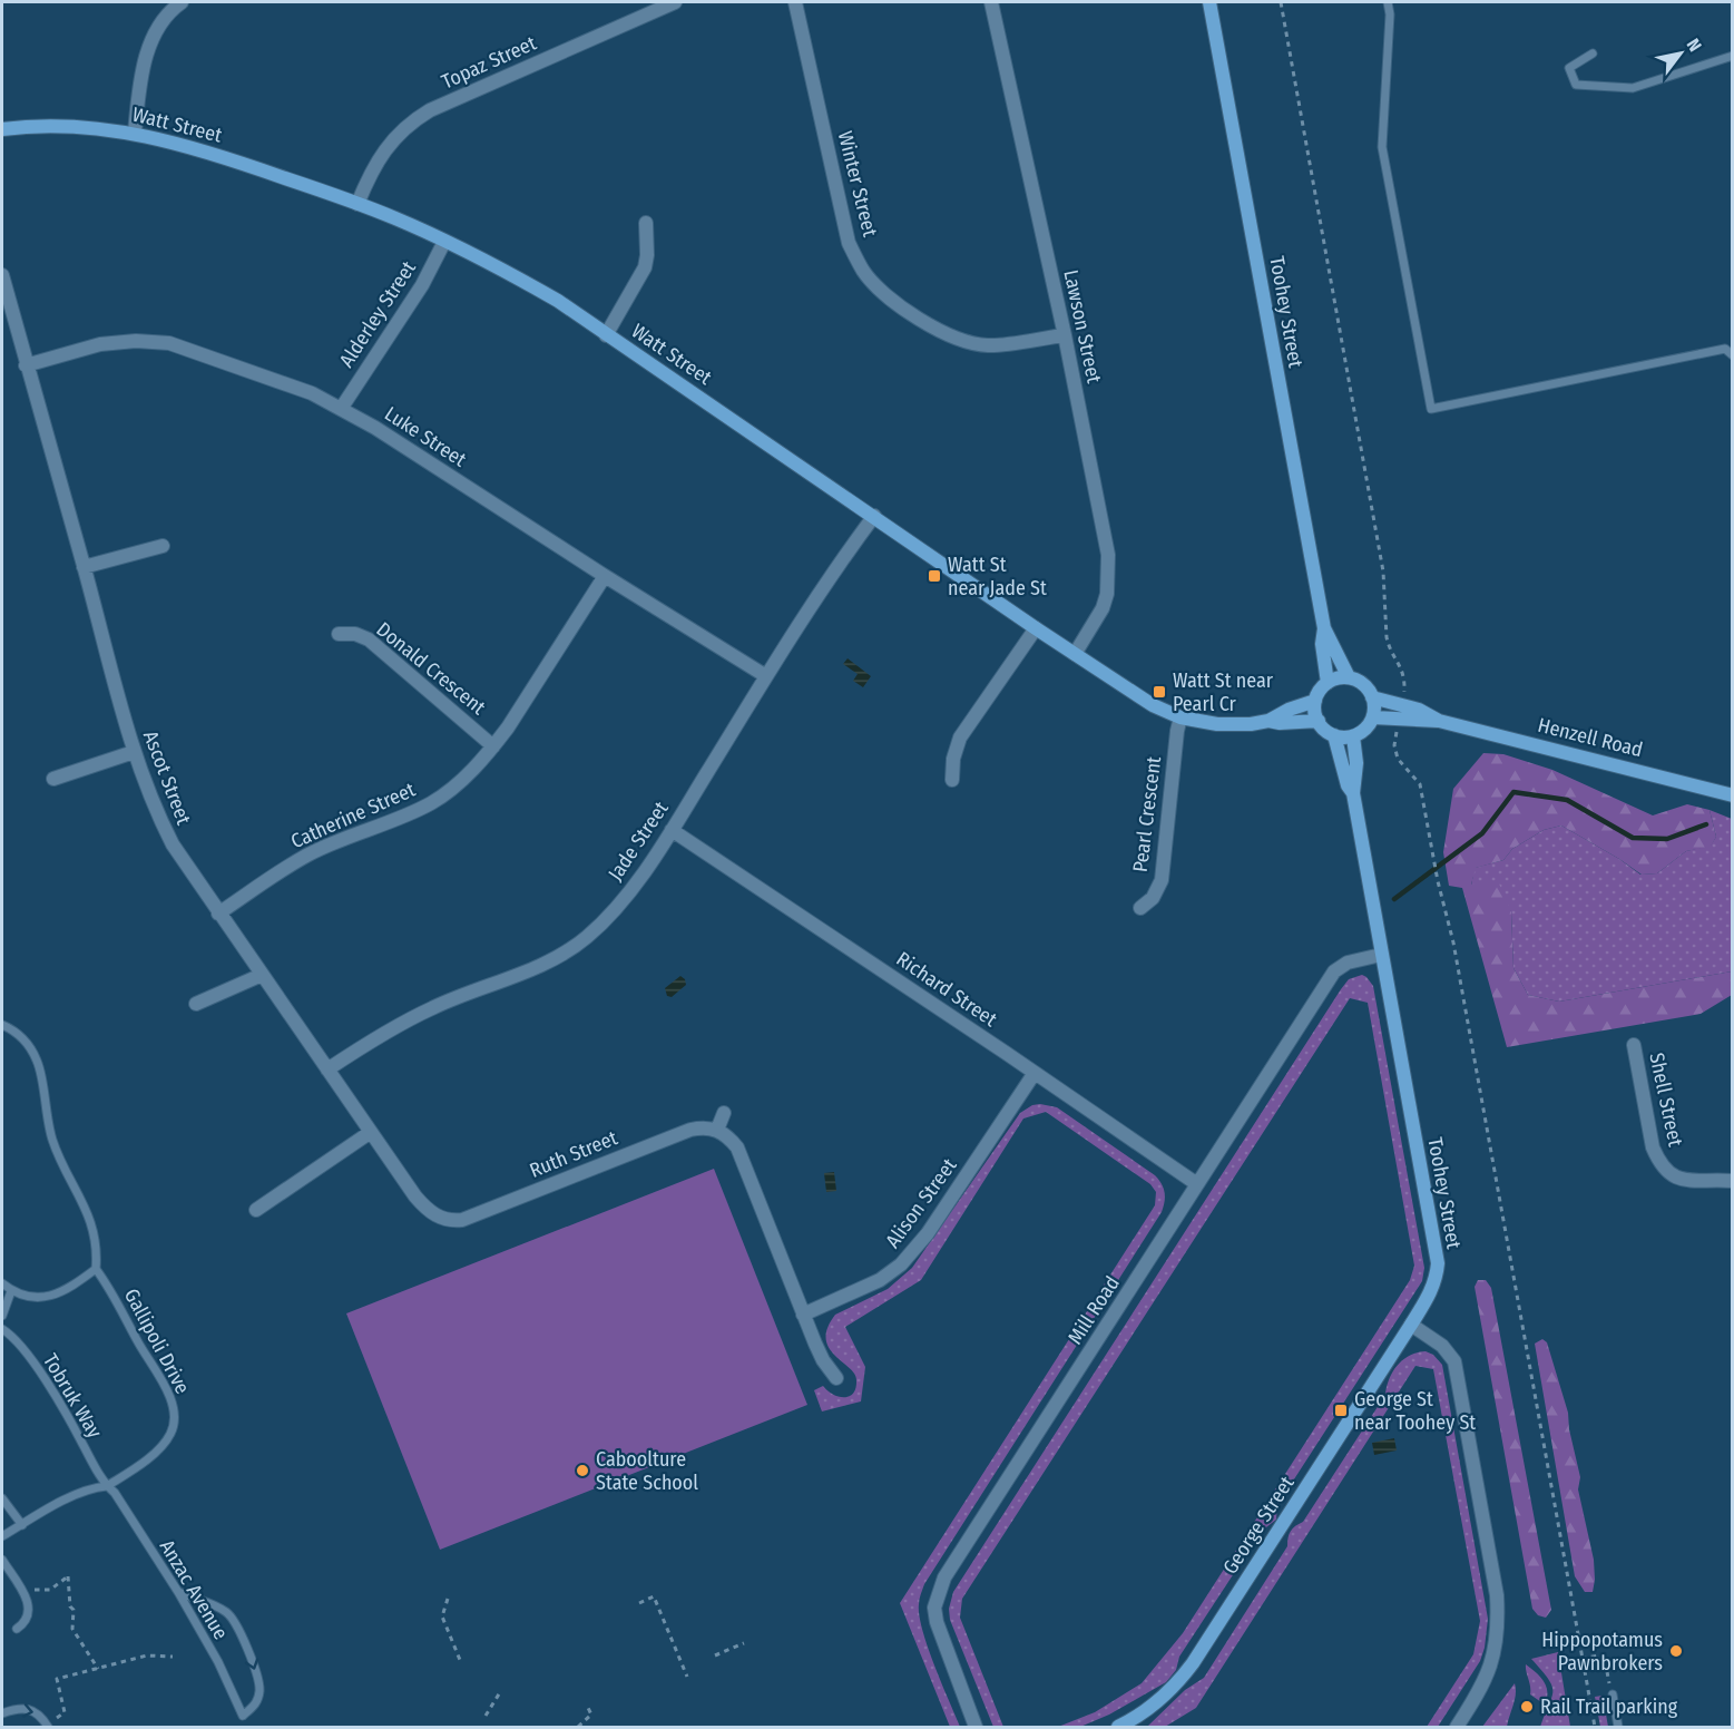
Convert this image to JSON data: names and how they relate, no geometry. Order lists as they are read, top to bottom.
{
  "streets": {
    "main road": [
      "Watt Street",
      "Toohey Street",
      "Henzell Road",
      "George Street"
    ],
    "street": [
      "Topaz Street",
      "Winter Street",
      "Alderley Street",
      "Lawson Street",
      "Luke Street",
      "Donald Crescent",
      "Ascot Street",
      "Pearl Crescent",
      "Catherine Street",
      "Jade Street",
      "Richard Street",
      "Shell Street",
      "Ruth Street",
      "Alison Street",
      "Mill Road"
    ],
    "lane": ["Gallipoli Drive", "Tobruk Way", "Anzac Avenue"]
  },
  "crossings": [
    ["Topaz Street", "Watt Street"],
    ["Watt Street", "Toohey Street"],
    ["Watt Street", "Alderley Street"],
    ["Watt Street", "Lawson Street"],
    ["Watt Street", "Henzell Road"],
    ["Watt Street", "Pearl Crescent"],
    ["Watt Street", "Jade Street"],
    ["Winter Street", "Lawson Street"],
    ["Toohey Street", "Henzell Road"],
    ["Toohey Street", "Mill Road"],
    ["Toohey Street", "George Street"],
    ["Alderley Street", "Luke Street"],
    ["Luke Street", "Ascot Street"],
    ["Luke Street", "Catherine Street"],
    ["Luke Street", "Jade Street"],
    ["Donald Crescent", "Catherine Street"],
    ["Ascot Street", "Catherine Street"],
    ["Ascot Street", "Jade Street"],
    ["Ascot Street", "Ruth Street"],
    ["Jade Street", "Richard Street"],
    ["Richard Street", "Alison Street"],
    ["Richard Street", "Mill Road"],
    ["Gallipoli Drive", "Tobruk Way"],
    ["Gallipoli Drive", "Anzac Avenue"],
    ["Tobruk Way", "Anzac Avenue"]
  ],
  "places": {
    "transit": ["Watt St near Jade St", "Watt St near Pearl Cr", "George St near Toohey St"],
    "other": ["Caboolture State School", "Hippopotamus Pawnbrokers", "Rail Trail parking"]
  },
  "north": "top right"
}
